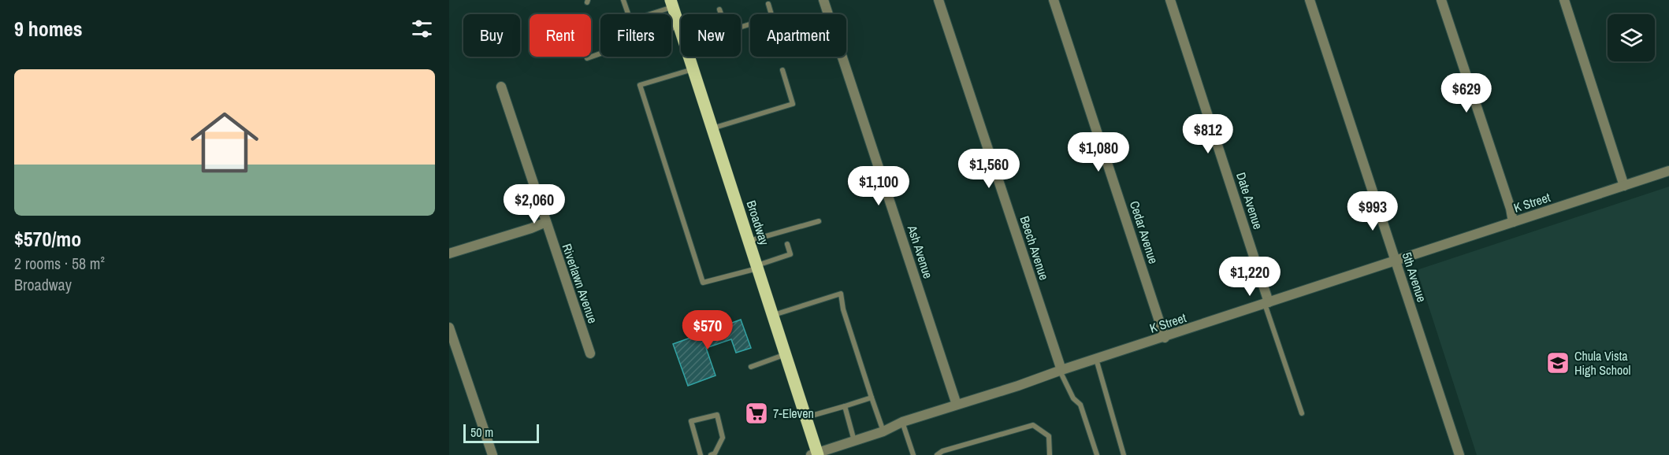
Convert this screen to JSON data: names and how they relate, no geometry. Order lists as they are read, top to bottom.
{
  "streets": {
    "main road": ["Broadway"],
    "street": [
      "Date Avenue",
      "K Street",
      "Cedar Avenue",
      "Beech Avenue",
      "Ash Avenue",
      "5th Avenue",
      "Riverlawn Avenue"
    ]
  },
  "crossings": [
    ["Date Avenue", "K Street"],
    ["K Street", "Broadway"],
    ["K Street", "Cedar Avenue"],
    ["K Street", "Beech Avenue"],
    ["K Street", "Ash Avenue"],
    ["K Street", "5th Avenue"]
  ],
  "places": {
    "school or university": ["Chula Vista High School"],
    "supermarket": ["7-Eleven"]
  },
  "scale_bar": "50 m",
  "page": {
    "heading": "9 homes",
    "chip": [
      "Buy",
      "Rent",
      "Filters",
      "New",
      "Apartment"
    ],
    "list": [
      {
        "name": "$570/mo",
        "note": "2 rooms · 58 m² · Broadway"
      }
    ],
    "price": [
      "$629",
      "$812",
      "$1,080",
      "$1,560",
      "$1,100",
      "$2,060",
      "$993",
      "$1,220",
      "$570"
    ],
    "scale": "50 m"
  }
}
